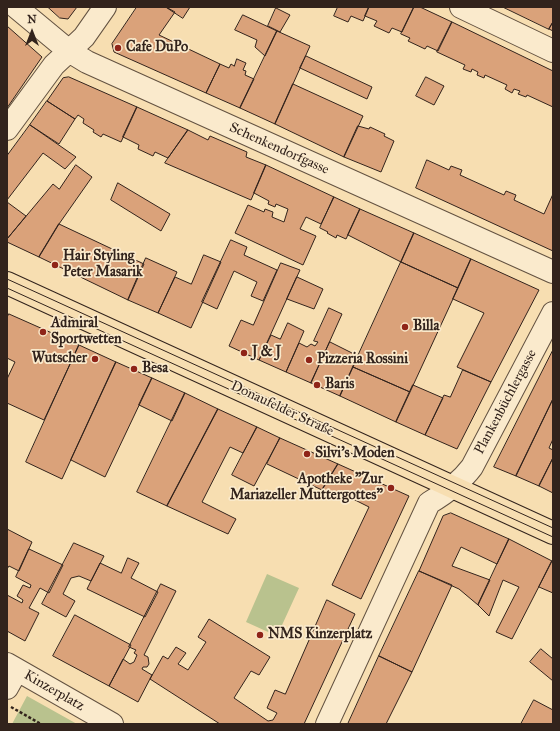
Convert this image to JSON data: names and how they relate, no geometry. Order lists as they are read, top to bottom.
{
  "streets": {
    "main road": ["Donaufelder Straße"],
    "street": ["Schenkendorfgasse", "Plankenbüchlergasse", "Kinzerplatz"]
  },
  "crossings": [
    ["Plankenbüchlergasse", "Donaufelder Straße"]
  ],
  "places": [
    "Cafe DuPo",
    "Hair Styling Peter Masarik",
    "Billa",
    "Admiral Sportwetten",
    "J & J",
    "Wutscher",
    "Pizzeria Rossini",
    "Besa",
    "Baris",
    "Silvi's Moden",
    "Apotheke \"Zur Mariazeller Muttergottes\"",
    "NMS Kinzerplatz"
  ],
  "north": "top"
}
